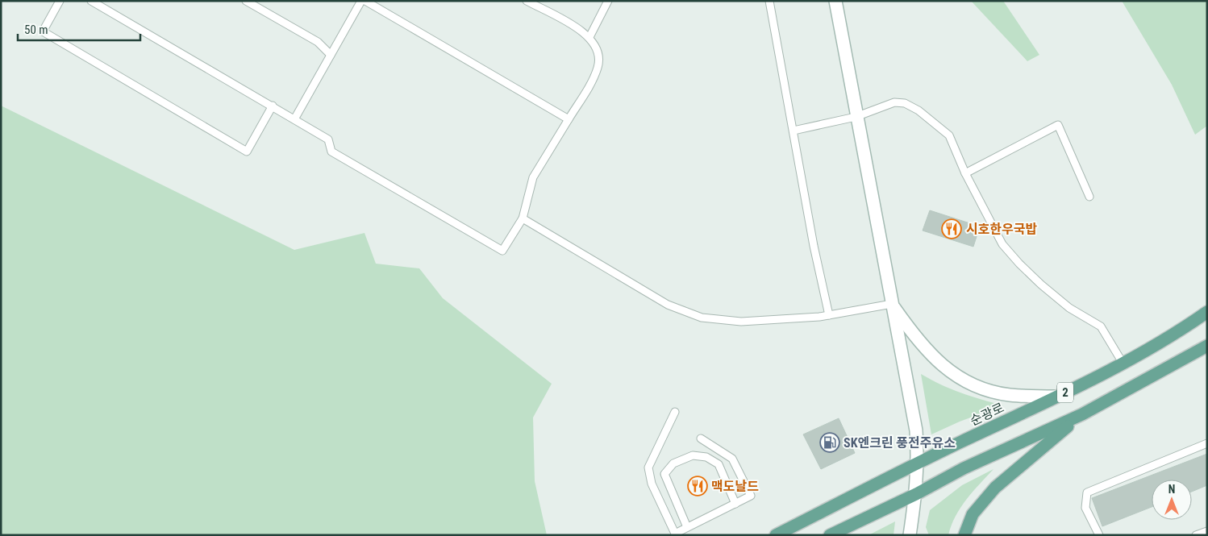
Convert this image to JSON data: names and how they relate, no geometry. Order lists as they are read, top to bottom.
{
  "streets": {
    "main road": ["2", "순광로"]
  },
  "places": {
    "restaurant": ["시호한우국밥", "맥도날드"],
    "fuel station": ["SK엔크린 풍전주유소"]
  },
  "scale_bar": "50 m",
  "north": "top"
}
